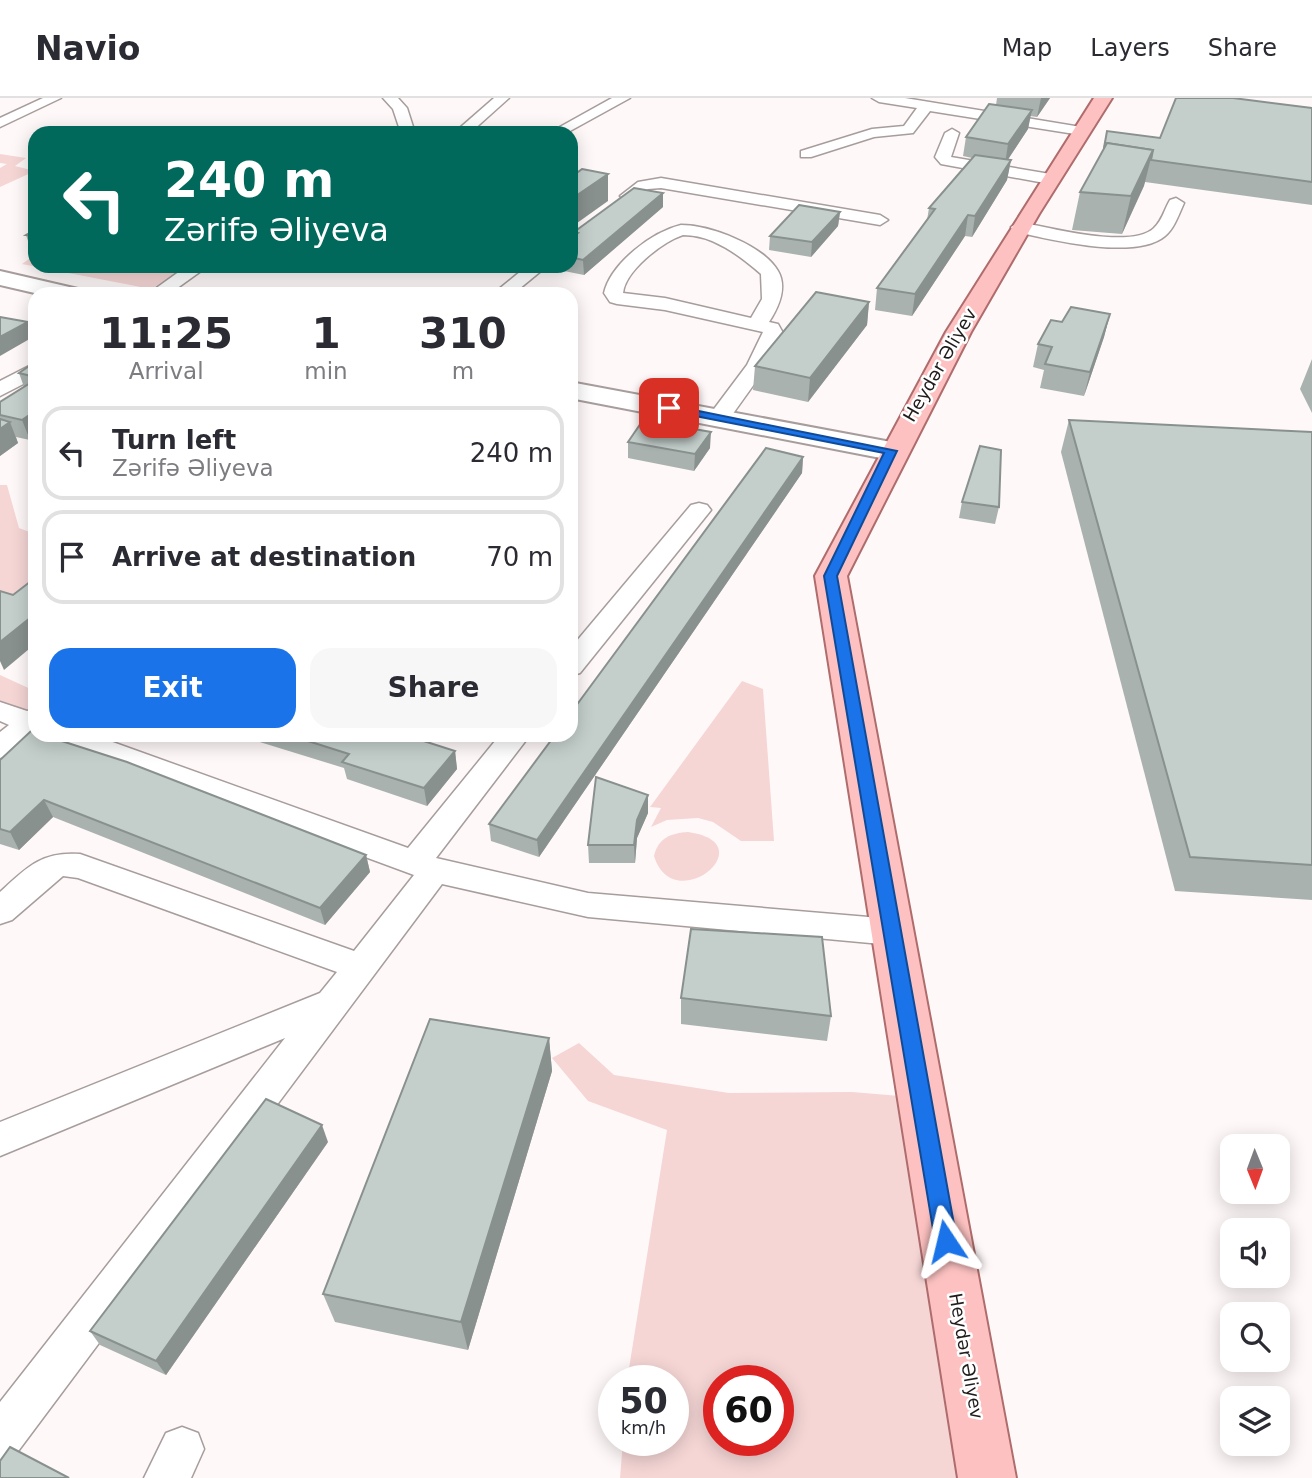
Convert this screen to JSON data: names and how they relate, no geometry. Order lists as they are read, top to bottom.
{
  "streets": {
    "main road": ["Heydər Əliyev"]
  },
  "north": "bottom",
  "page": {
    "header": "Navio",
    "nav": ["Map", "Layers", "Share"],
    "turn": ["240 m", "Zərifə Əliyeva"],
    "eta": [
      "11:25",
      "Arrival",
      "1",
      "min",
      "310",
      "m"
    ],
    "list": [
      {
        "name": "Turn left",
        "note": "Zərifə Əliyeva",
        "value": "240 m"
      },
      {
        "name": "Arrive at destination",
        "value": "70 m"
      }
    ],
    "buttons": ["Exit", "Share"],
    "speed": "50 km/h",
    "limit": "60"
  }
}
